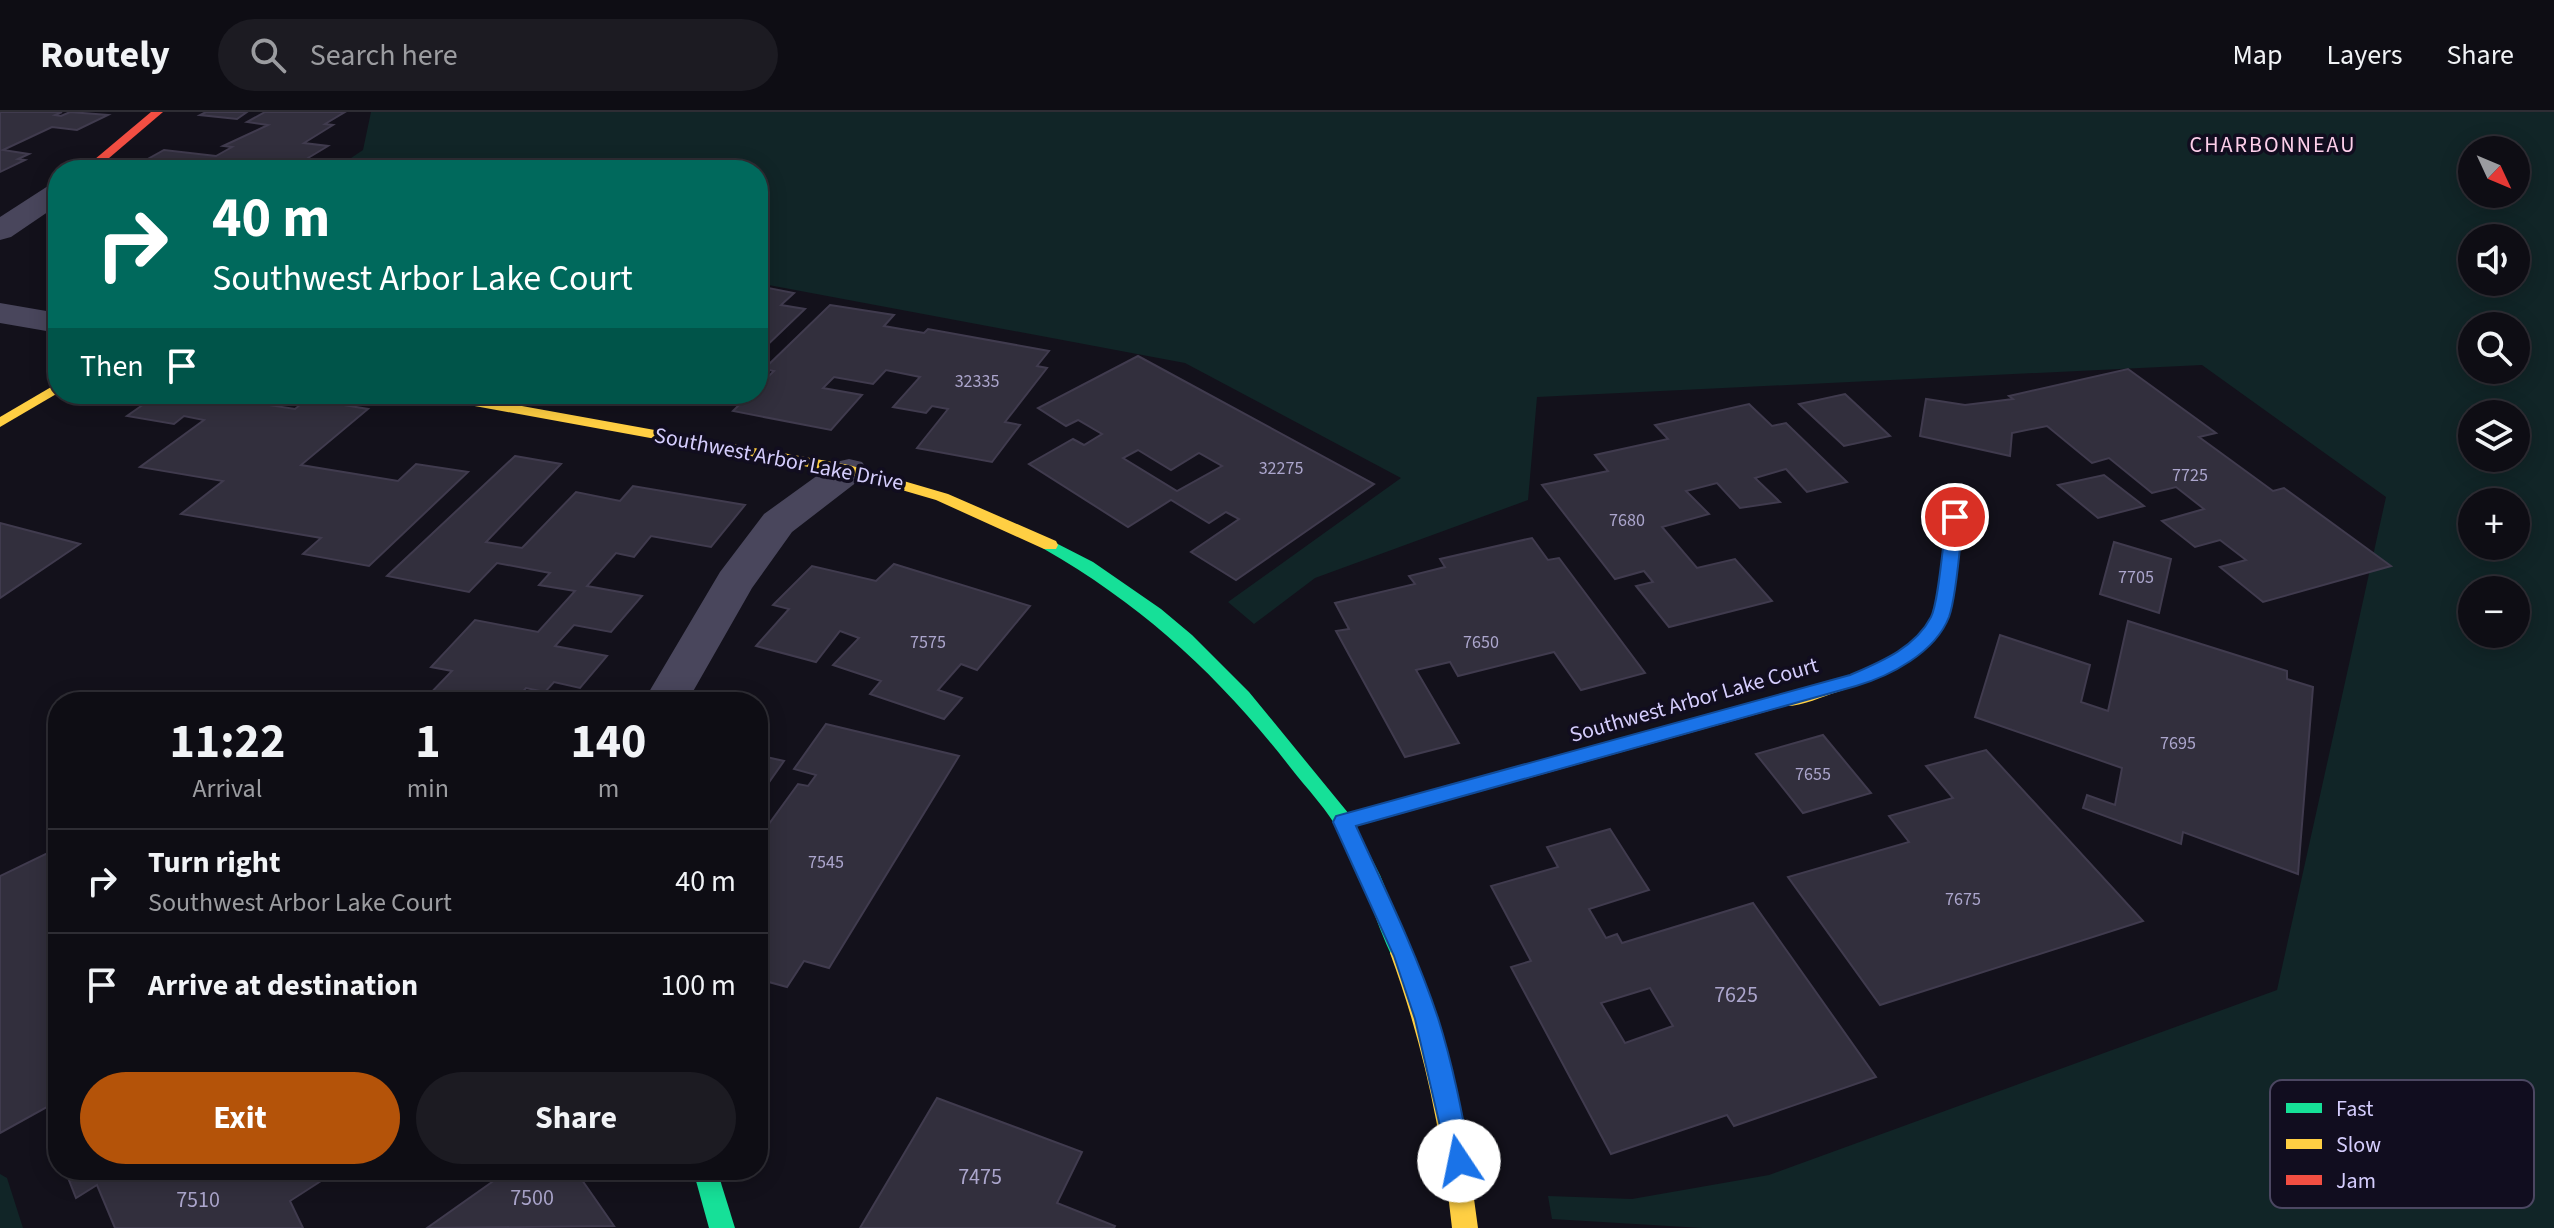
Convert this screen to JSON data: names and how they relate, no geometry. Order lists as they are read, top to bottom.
{
  "streets": {
    "street": ["Southwest Arbor Lake Drive", "Southwest Arbor Lake Court"]
  },
  "crossings": [
    ["Southwest Arbor Lake Drive", "Southwest Arbor Lake Court"]
  ],
  "districts": ["CHARBONNEAU"],
  "house_numbers": [
    "32335",
    "32275",
    "7725",
    "7680",
    "7705",
    "7575",
    "7650",
    "7695",
    "7655",
    "7545",
    "7675",
    "7625",
    "7475",
    "7500",
    "7510"
  ],
  "legend": ["Fast", "Slow", "Jam"],
  "north": "bottom right",
  "page": {
    "header": "Routely",
    "search": "Search here",
    "nav": ["Map", "Layers", "Share"],
    "map_buttons": ["+", "−"],
    "turn": ["40 m", "Southwest Arbor Lake Court"],
    "then": "Then",
    "eta": [
      "11:22",
      "Arrival",
      "1",
      "min",
      "140",
      "m"
    ],
    "list": [
      {
        "name": "Turn right",
        "note": "Southwest Arbor Lake Court",
        "value": "40 m"
      },
      {
        "name": "Arrive at destination",
        "value": "100 m"
      }
    ],
    "buttons": ["Exit", "Share"]
  }
}
